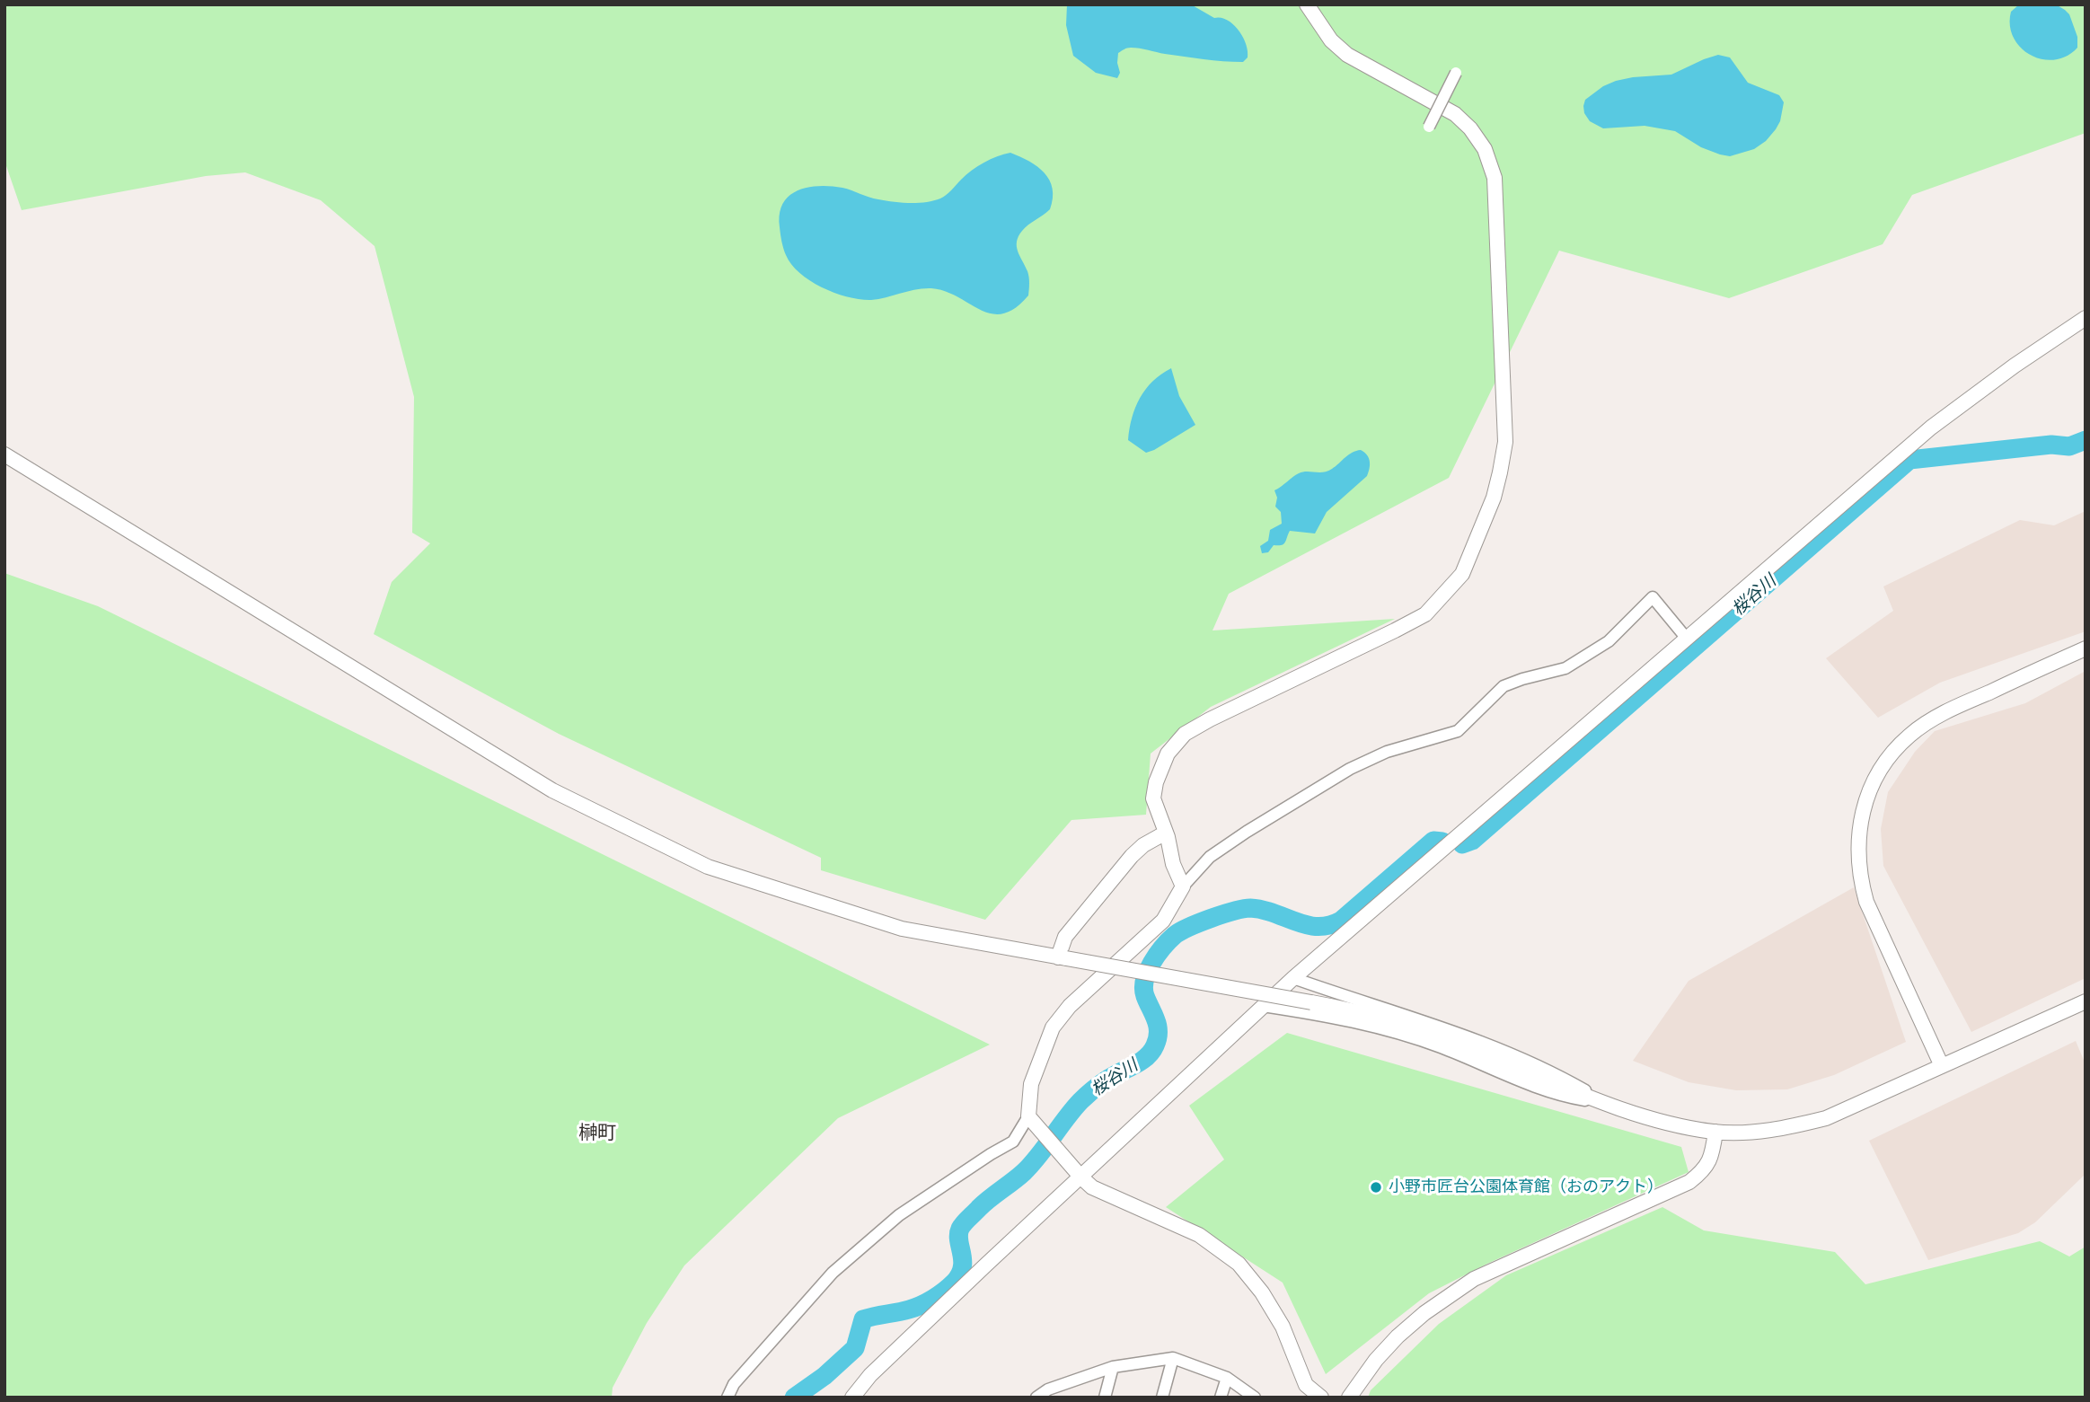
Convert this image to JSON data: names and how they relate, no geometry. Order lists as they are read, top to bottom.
{
  "districts": ["榊町"],
  "water": ["桜谷川"],
  "places": ["小野市匠台公園体育館（おのアクト）"]
}
